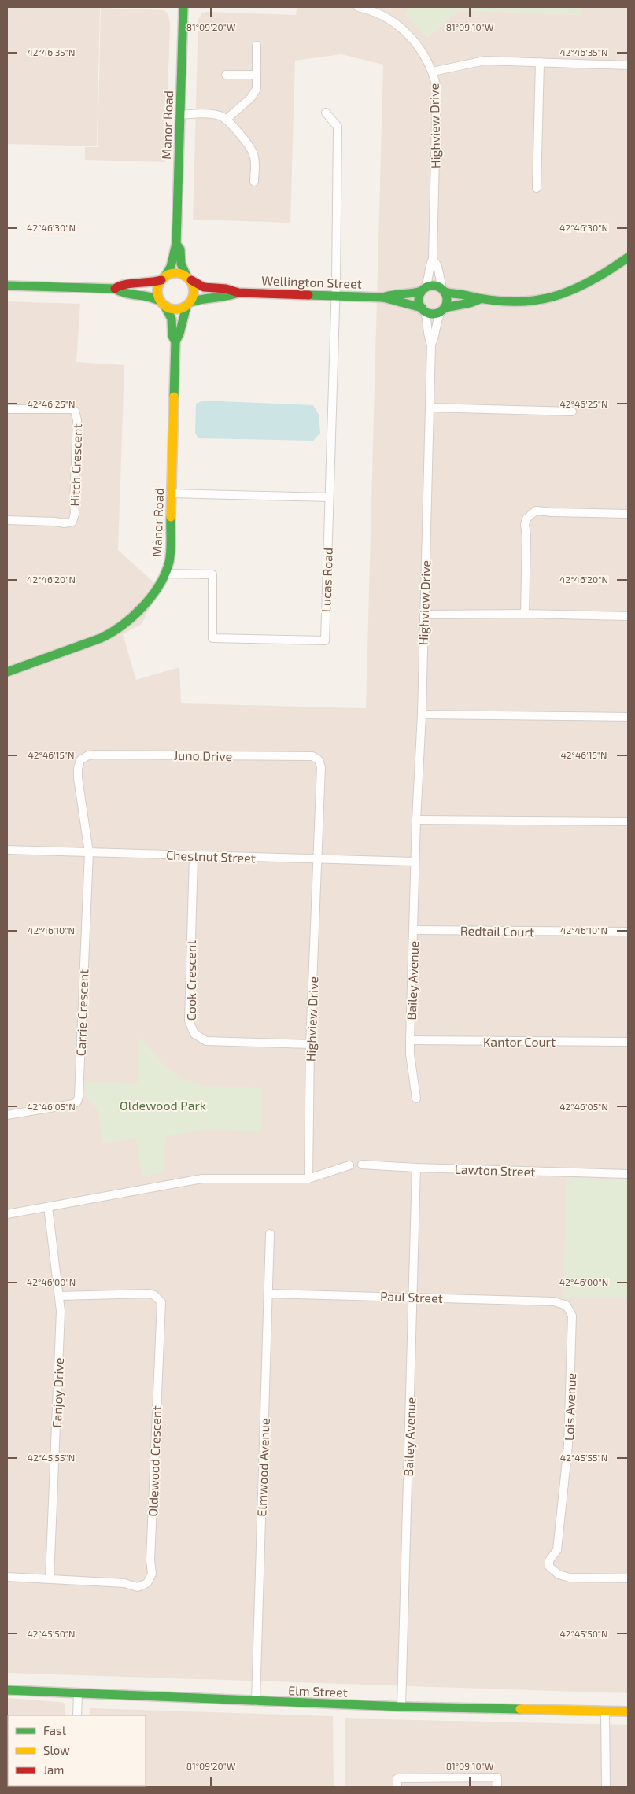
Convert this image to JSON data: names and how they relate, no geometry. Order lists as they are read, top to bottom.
{
  "streets": {
    "street": [
      "Manor Road",
      "Highview Drive",
      "Wellington Street",
      "Hitch Crescent",
      "Lucas Road",
      "Juno Drive",
      "Chestnut Street",
      "Redtail Court",
      "Cook Crescent",
      "Bailey Avenue",
      "Carrie Crescent",
      "Kantor Court",
      "Lawton Street",
      "Paul Street",
      "Fanjoy Drive",
      "Lois Avenue",
      "Oldewood Crescent",
      "Elmwood Avenue",
      "Elm Street"
    ]
  },
  "crossings": [
    ["Manor Road", "Wellington Street"],
    ["Manor Road", "Lucas Road"],
    ["Highview Drive", "Wellington Street"],
    ["Highview Drive", "Juno Drive"],
    ["Highview Drive", "Chestnut Street"],
    ["Highview Drive", "Cook Crescent"],
    ["Highview Drive", "Bailey Avenue"],
    ["Wellington Street", "Lucas Road"],
    ["Juno Drive", "Chestnut Street"],
    ["Juno Drive", "Carrie Crescent"],
    ["Chestnut Street", "Cook Crescent"],
    ["Chestnut Street", "Bailey Avenue"],
    ["Chestnut Street", "Carrie Crescent"],
    ["Redtail Court", "Bailey Avenue"],
    ["Bailey Avenue", "Kantor Court"],
    ["Bailey Avenue", "Lawton Street"],
    ["Bailey Avenue", "Paul Street"],
    ["Bailey Avenue", "Elm Street"],
    ["Paul Street", "Lois Avenue"],
    ["Paul Street", "Elmwood Avenue"],
    ["Fanjoy Drive", "Oldewood Crescent"],
    ["Elmwood Avenue", "Elm Street"]
  ],
  "parks": ["Oldewood Park"],
  "legend": ["Fast", "Slow", "Jam"],
  "coordinates": [
    "81°09'20\"W",
    "81°09'10\"W",
    "42°46'35\"N",
    "42°46'30\"N",
    "42°46'25\"N",
    "42°46'20\"N",
    "42°46'15\"N",
    "42°46'10\"N",
    "42°46'05\"N",
    "42°46'00\"N",
    "42°45'55\"N",
    "42°45'50\"N"
  ]
}
